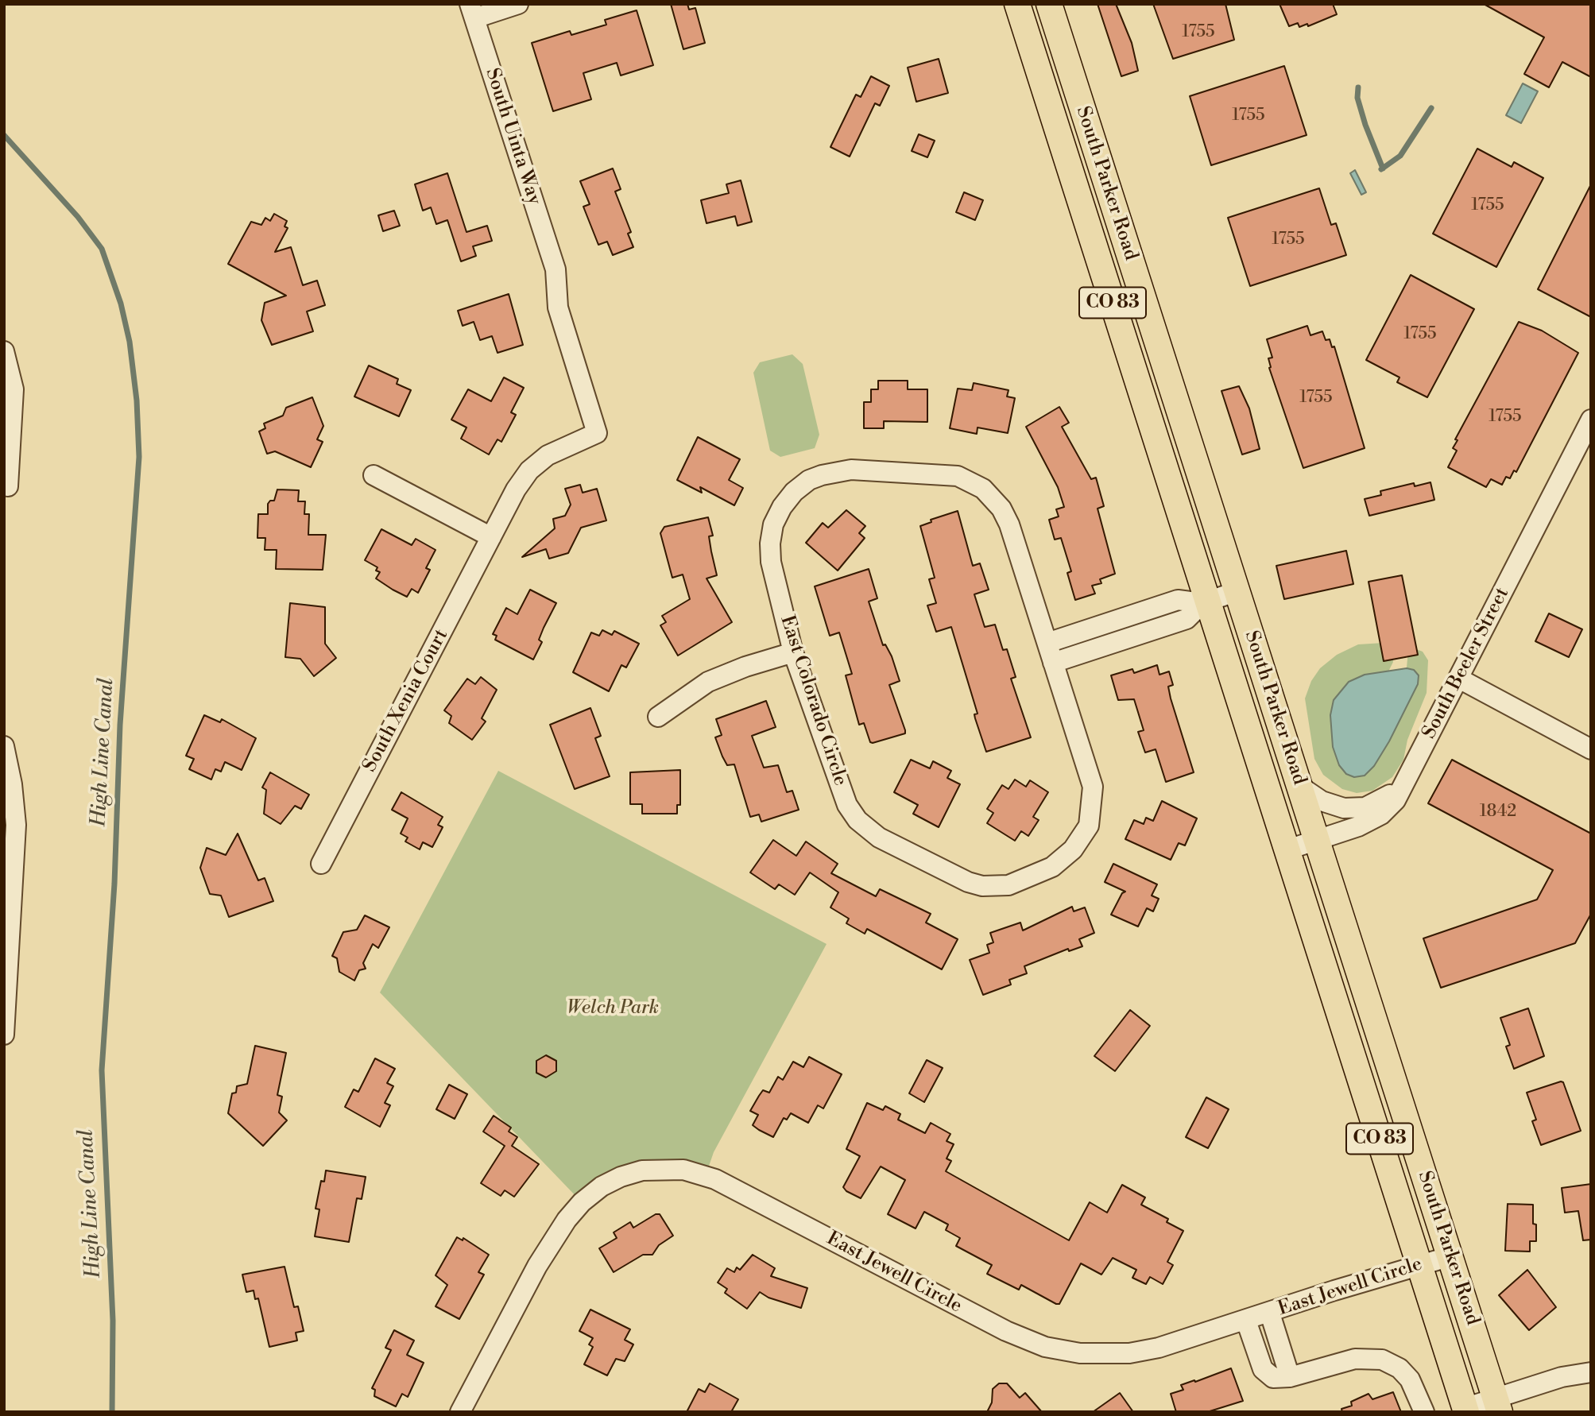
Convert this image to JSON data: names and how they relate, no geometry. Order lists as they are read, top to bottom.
{
  "streets": {
    "main road": ["South Parker Road", "CO 83"],
    "street": [
      "South Uinta Way",
      "South Beeler Street",
      "South Xenia Court",
      "East Colorado Circle",
      "East Jewell Circle"
    ]
  },
  "crossings": [
    ["South Uinta Way", "South Xenia Court"],
    ["South Parker Road", "South Beeler Street"],
    ["South Parker Road", "East Jewell Circle"]
  ],
  "water": ["High Line Canal"],
  "parks": ["Welch Park"],
  "house_numbers": [
    "1755",
    "1755",
    "1755",
    "1755",
    "1755",
    "1755",
    "1755",
    "1842"
  ]
}
